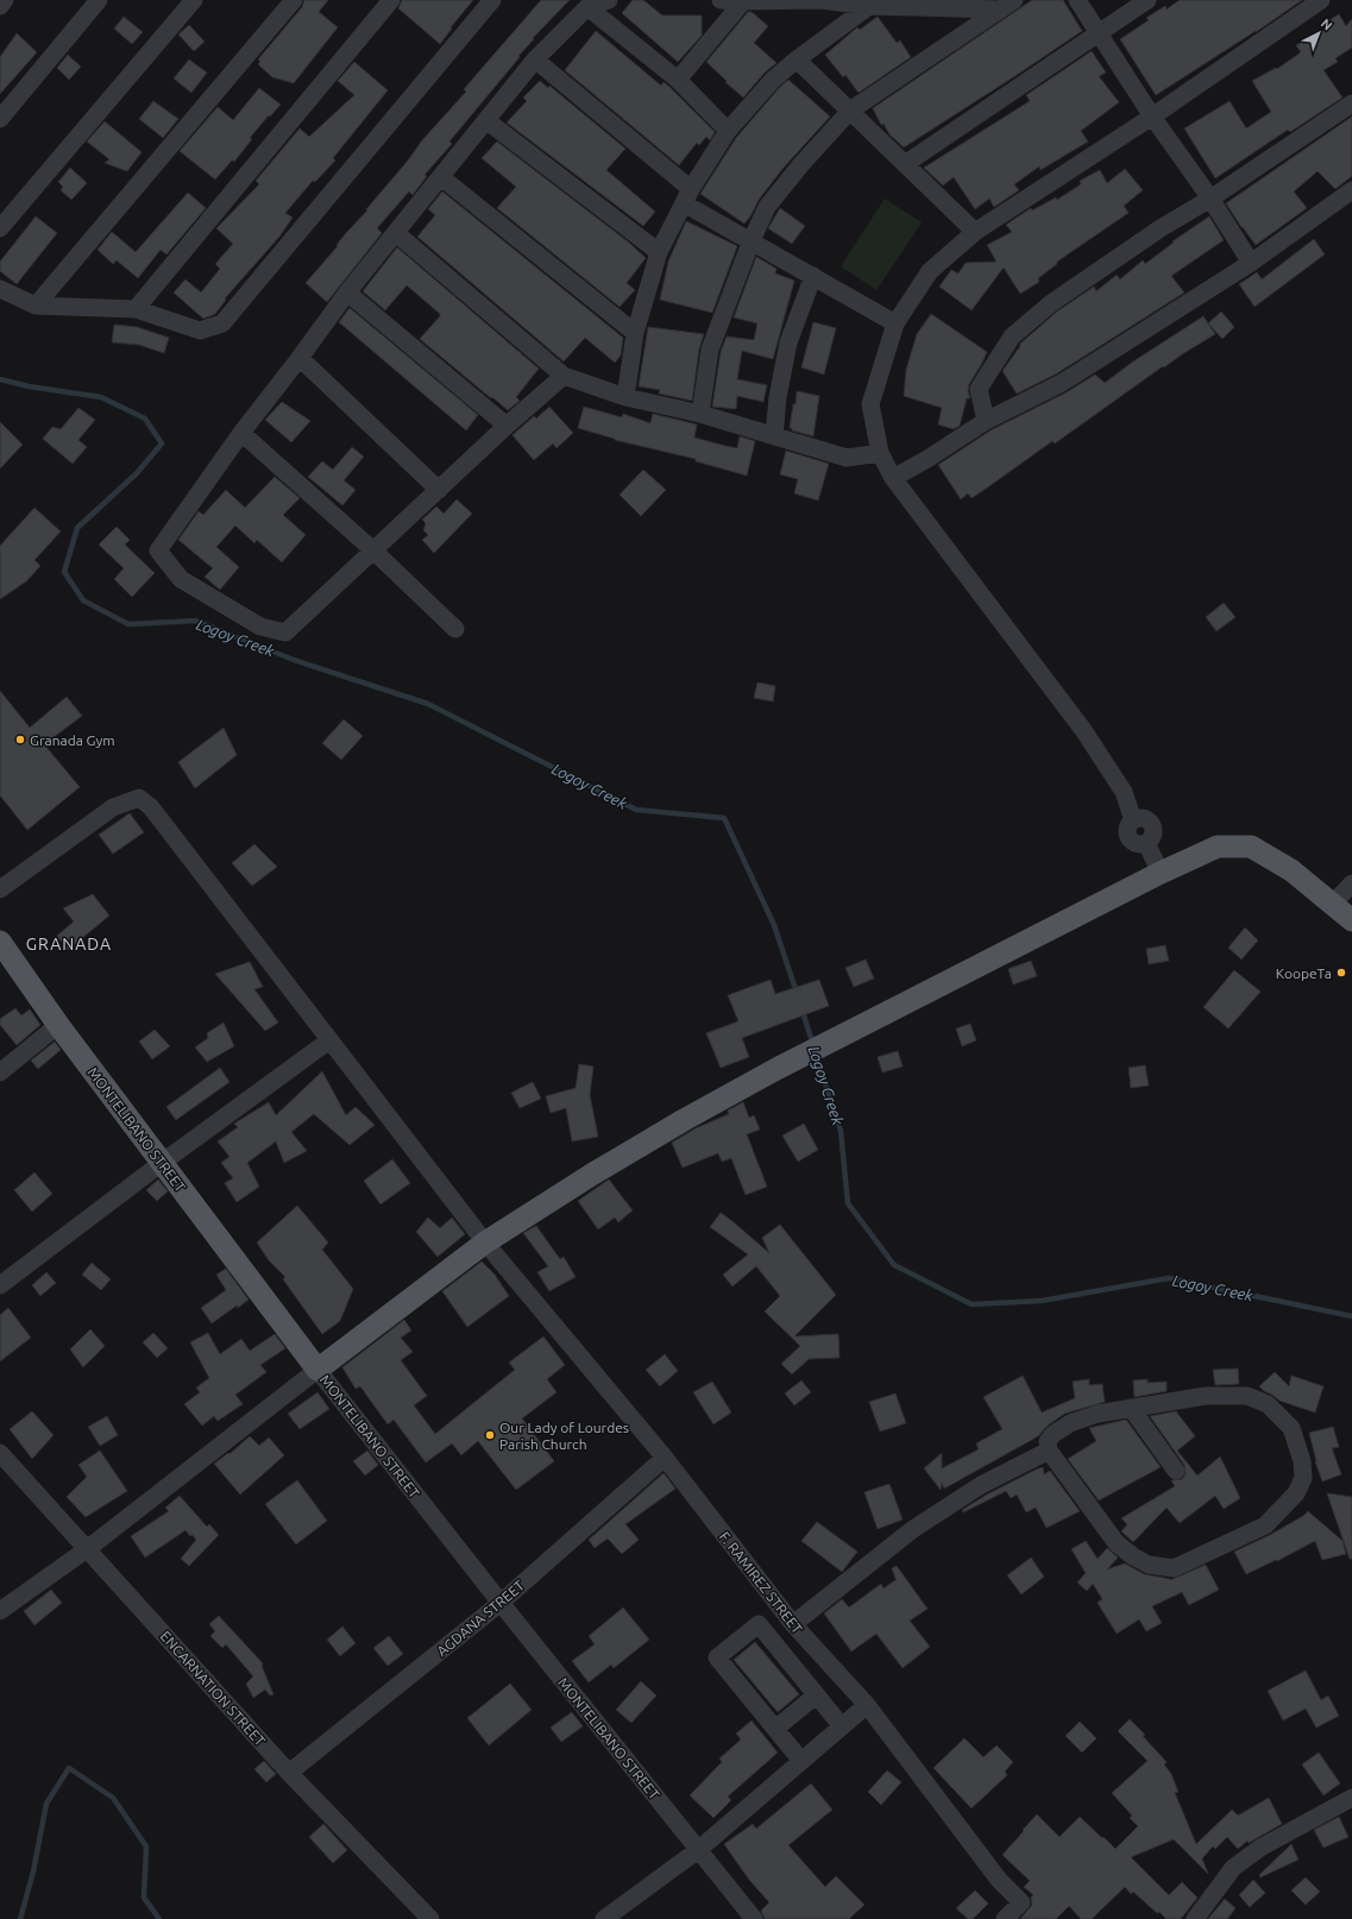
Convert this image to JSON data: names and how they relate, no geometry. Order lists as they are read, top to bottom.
{
  "streets": {
    "main road": ["MONTELIBANO STREET"],
    "street": ["F. RAMIREZ STREET", "AGDANA STREET", "ENCARNATION STREET"]
  },
  "crossings": [
    ["MONTELIBANO STREET", "AGDANA STREET"],
    ["F. RAMIREZ STREET", "AGDANA STREET"],
    ["AGDANA STREET", "ENCARNATION STREET"]
  ],
  "districts": ["GRANADA"],
  "water": ["Logoy Creek"],
  "places": ["Granada Gym", "KoopeTa", "Our Lady of Lourdes Parish Church"],
  "north": "top right"
}
